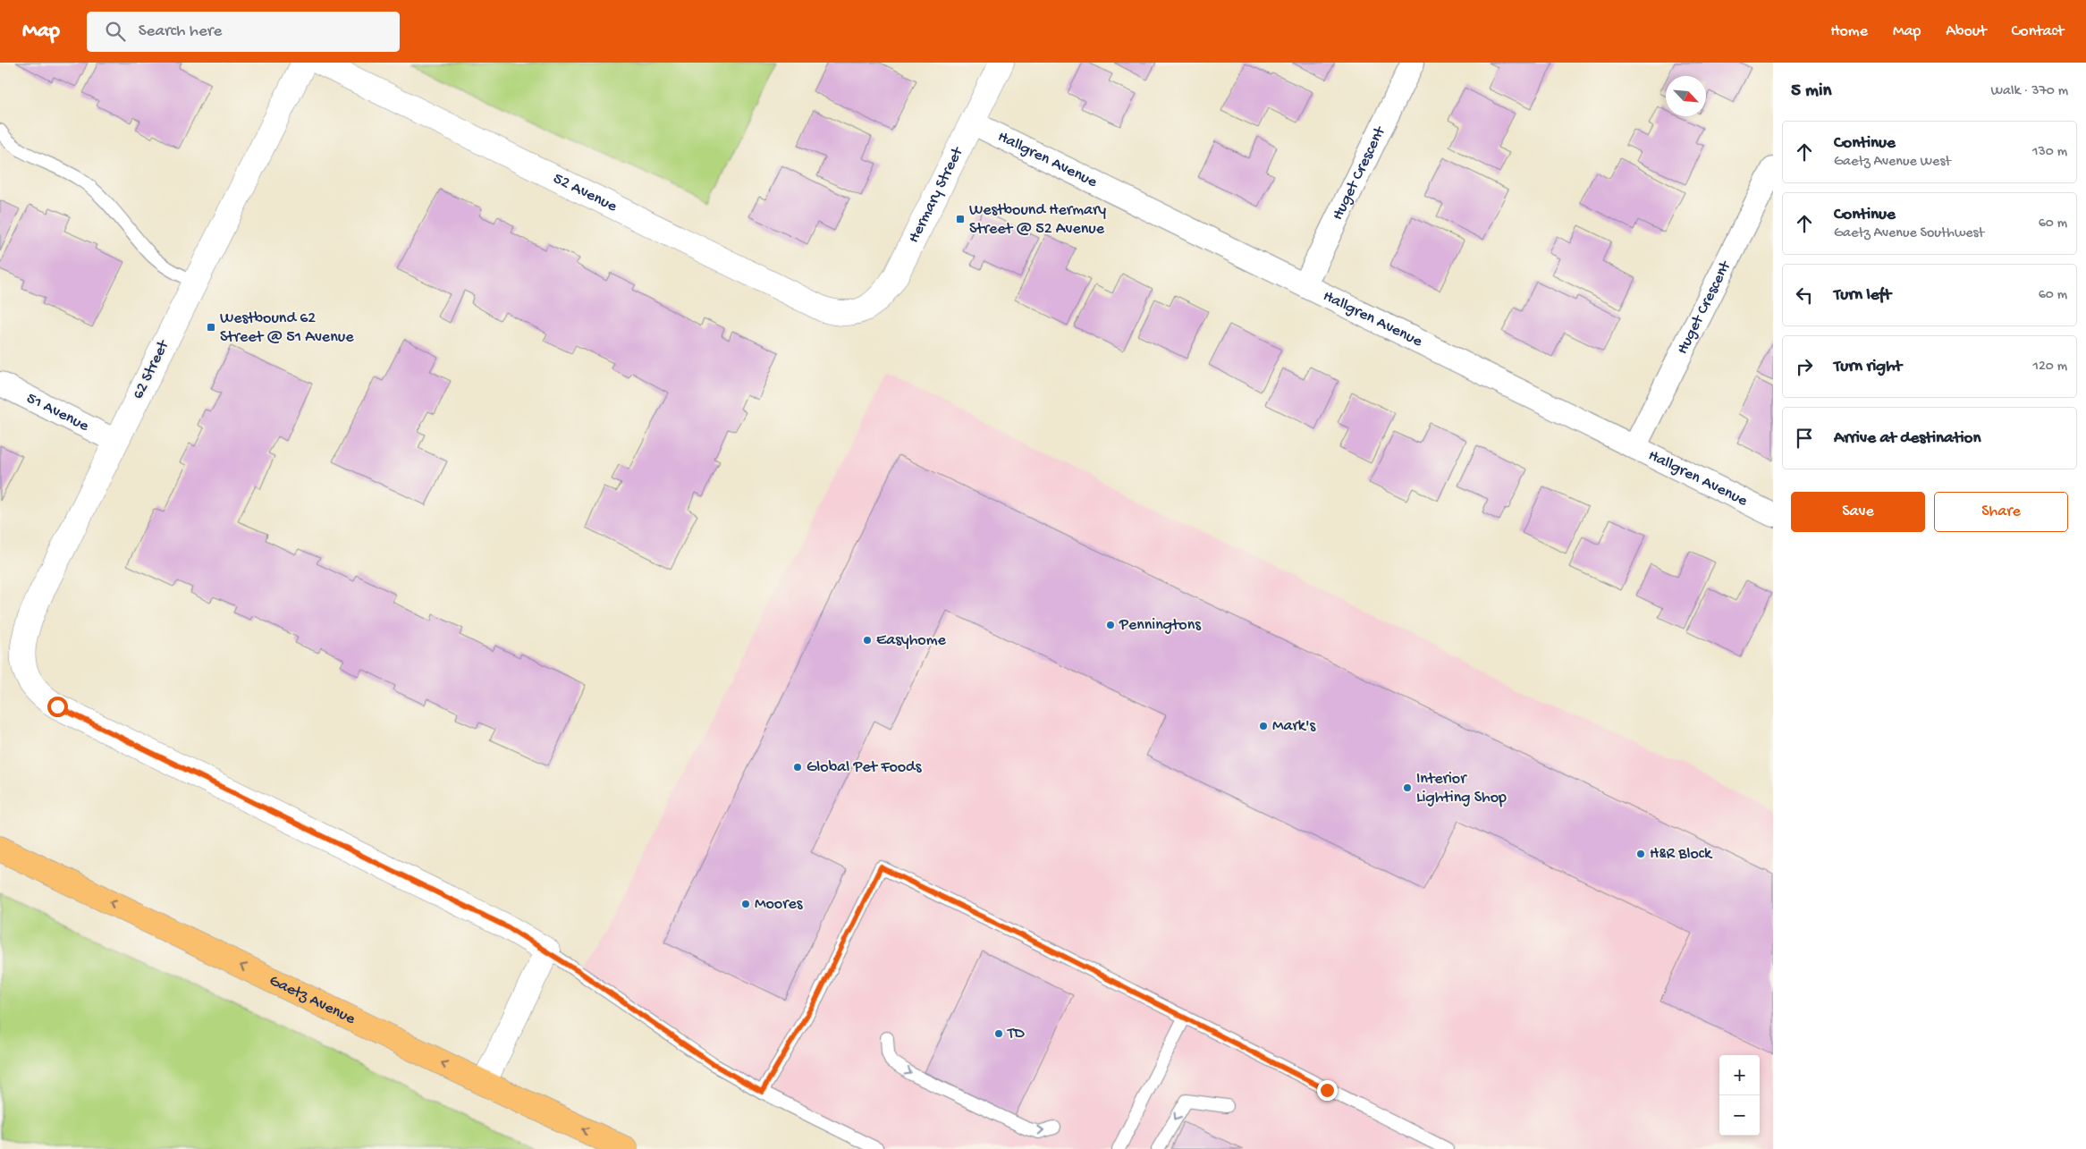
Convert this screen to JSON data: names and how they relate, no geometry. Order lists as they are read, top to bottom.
{
  "streets": {
    "main road": ["Gaetz Avenue"],
    "street": [
      "Hallgren Avenue",
      "Huget Crescent",
      "52 Avenue",
      "Hermary Street",
      "62 Street",
      "51 Avenue"
    ]
  },
  "crossings": [
    ["Hallgren Avenue", "Huget Crescent"],
    ["Hallgren Avenue", "Hermary Street"],
    ["52 Avenue", "Hermary Street"],
    ["62 Street", "51 Avenue"]
  ],
  "one_way": ["Gaetz Avenue"],
  "places": {
    "transit": ["Westbound Hermary Street @ 52 Avenue", "Westbound 62 Street @ 51 Avenue"],
    "other": [
      "Penningtons",
      "Easyhome",
      "Mark's",
      "Global Pet Foods",
      "Interior Lighting Shop",
      "H&R Block",
      "Moores",
      "TD"
    ]
  },
  "north": "bottom right",
  "page": {
    "header": "Map",
    "search": "Search here",
    "nav": [
      "Home",
      "Map",
      "About",
      "Contact"
    ],
    "heading": ["5 min", "Walk · 370 m"],
    "list": [
      ["Continue", "Gaetz Avenue West", "130 m"],
      ["Continue", "Gaetz Avenue Southwest", "60 m"],
      ["Turn left", "60 m"],
      ["Turn right", "120 m"],
      "Arrive at destination"
    ],
    "buttons": ["Save", "Share"],
    "map_buttons": ["+", "−"]
  }
}
